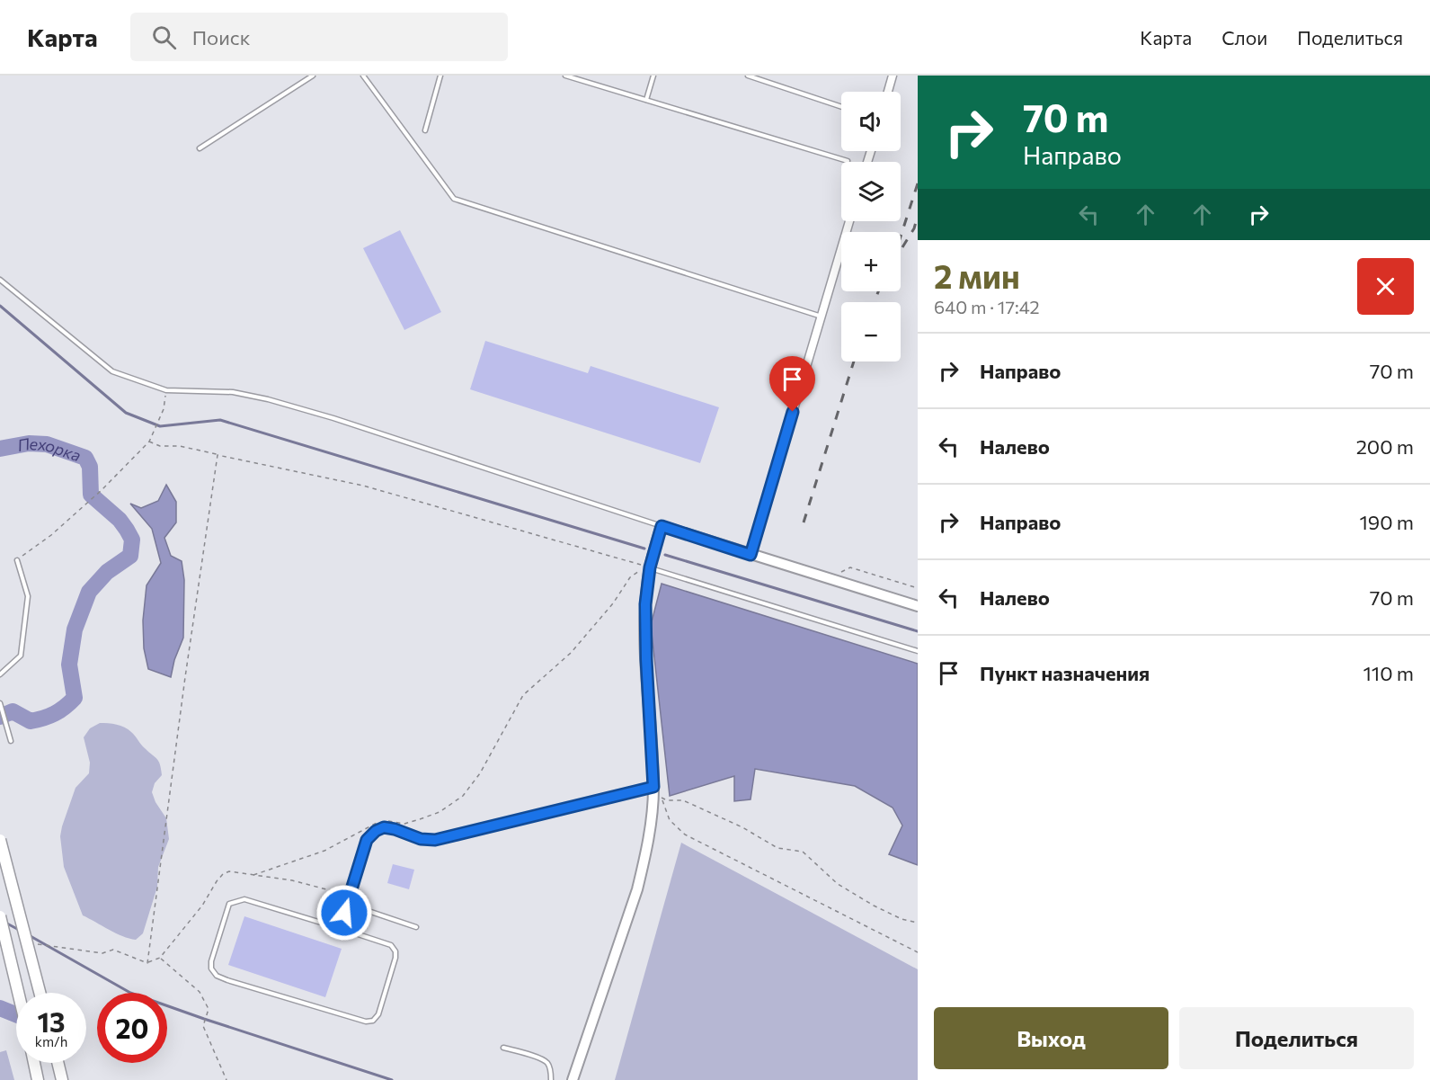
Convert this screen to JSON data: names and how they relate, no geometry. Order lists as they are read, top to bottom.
{
  "water": ["Пехорка"],
  "page": {
    "header": "Карта",
    "search": "Поиск",
    "nav": ["Карта", "Слои", "Поделиться"],
    "turn": ["70 m", "Направо"],
    "map_buttons": ["+", "−"],
    "heading": ["2 мин", "640 m · 17:42"],
    "list": [
      {
        "name": "Направо",
        "value": "70 m"
      },
      {
        "name": "Налево",
        "value": "200 m"
      },
      {
        "name": "Направо",
        "value": "190 m"
      },
      {
        "name": "Налево",
        "value": "70 m"
      },
      {
        "name": "Пункт назначения",
        "value": "110 m"
      }
    ],
    "speed": "13 km/h",
    "limit": "20",
    "buttons": ["Выход", "Поделиться"]
  }
}
